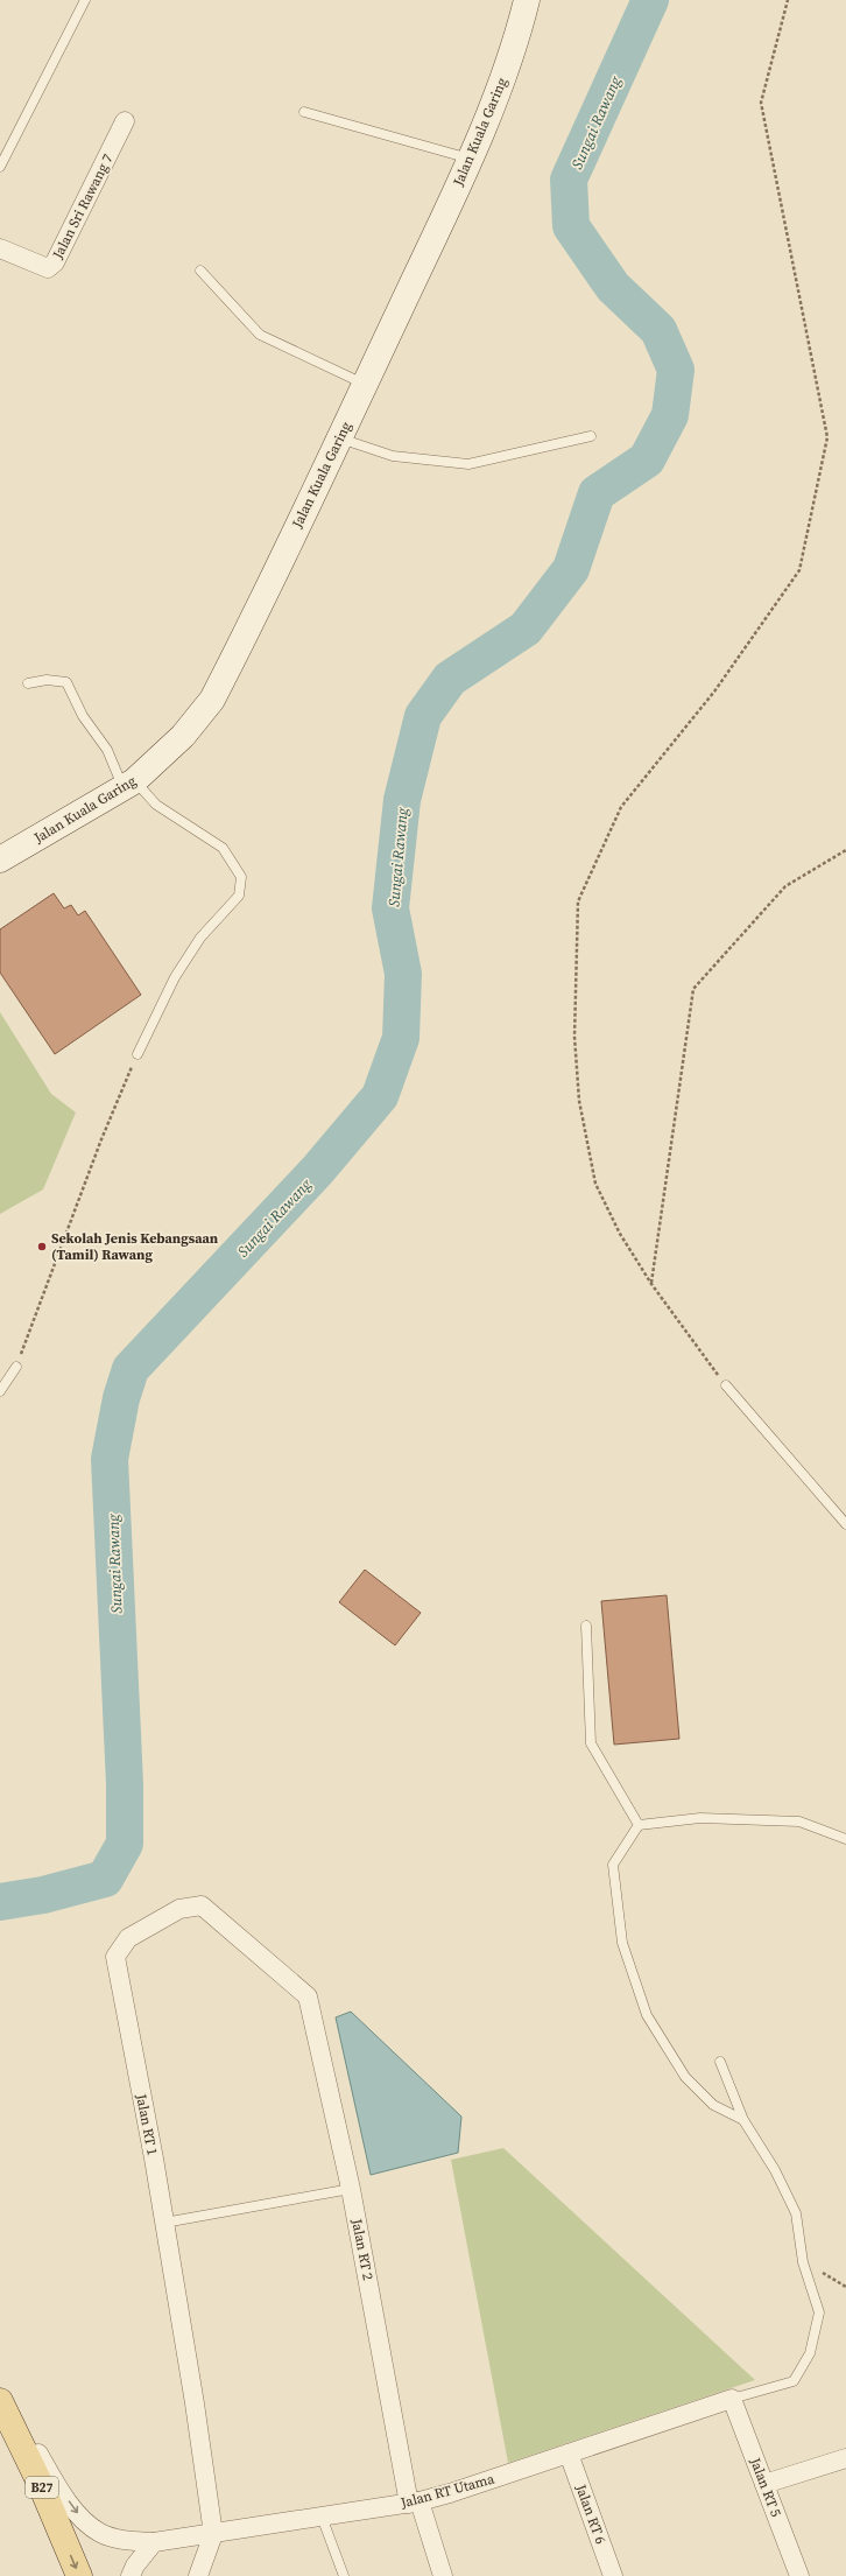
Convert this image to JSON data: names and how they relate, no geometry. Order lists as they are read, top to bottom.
{
  "streets": {
    "main road": ["B27"],
    "street": [
      "Jalan Kuala Garing",
      "Jalan Sri Rawang 7",
      "Jalan RT 1",
      "Jalan RT 2",
      "Jalan RT 5",
      "Jalan RT Utama",
      "Jalan RT 6"
    ]
  },
  "crossings": [
    ["Jalan RT 1", "Jalan RT 2"],
    ["Jalan RT 1", "Jalan RT Utama"],
    ["Jalan RT 2", "Jalan RT Utama"],
    ["Jalan RT 5", "Jalan RT Utama"],
    ["Jalan RT Utama", "Jalan RT 6"]
  ],
  "water": ["Sungai Rawang"],
  "places": ["Sekolah Jenis Kebangsaan (Tamil) Rawang"]
}
